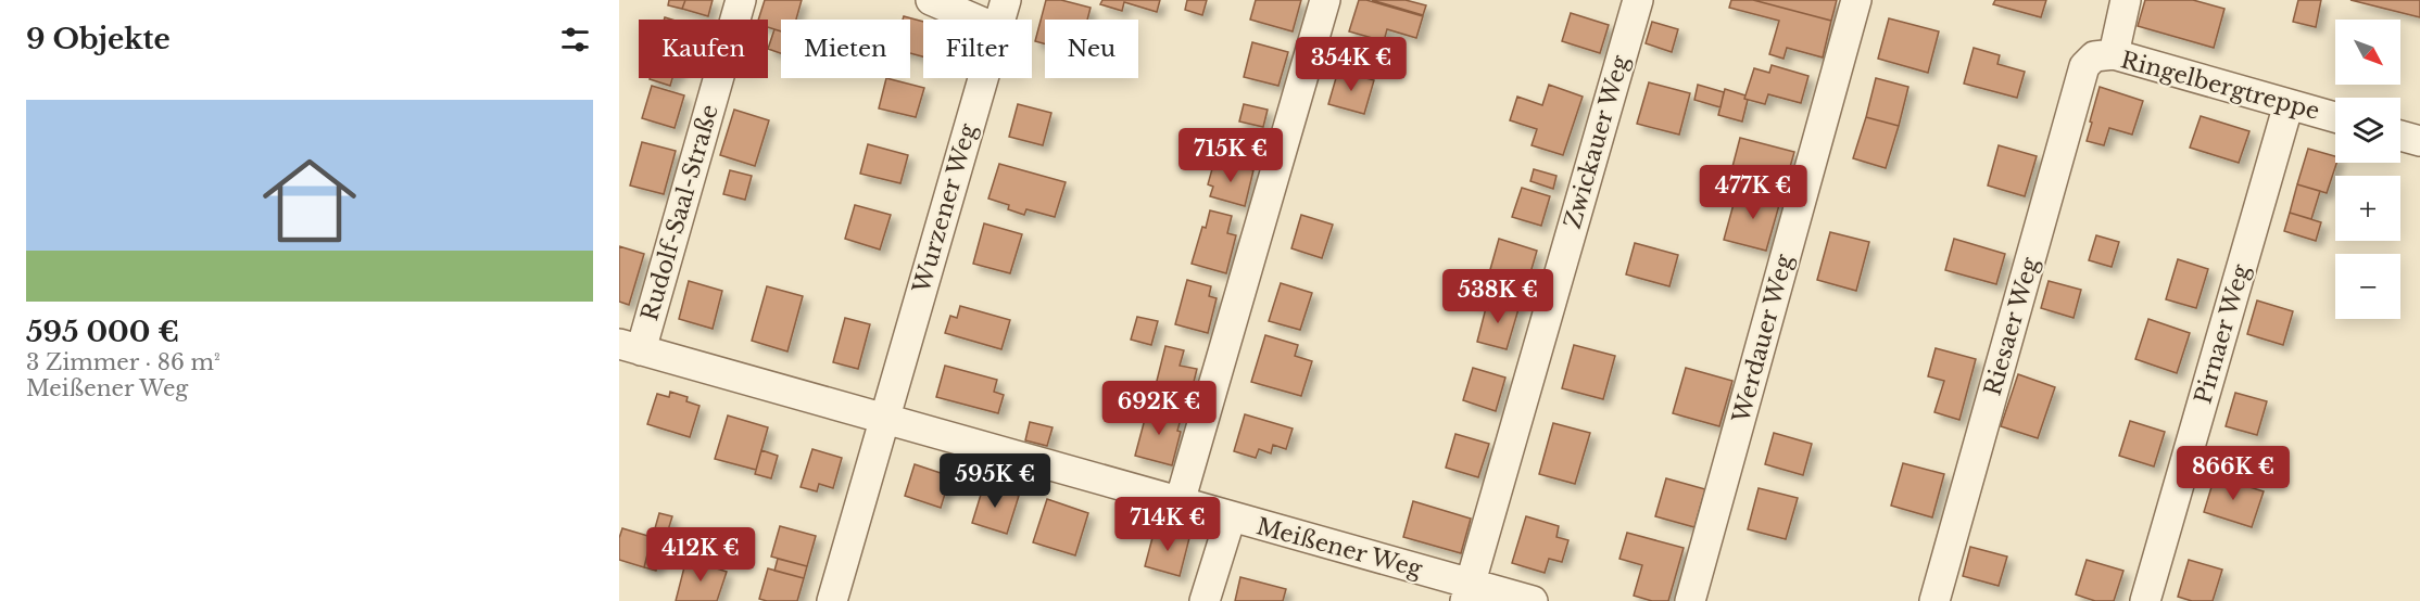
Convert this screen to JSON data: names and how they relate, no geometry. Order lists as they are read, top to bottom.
{
  "streets": {
    "street": [
      "Ringelbergtreppe",
      "Zwickauer Weg",
      "Wurzener Weg",
      "Rudolf-Saal-Straße",
      "Riesaer Weg",
      "Pirnaer Weg",
      "Werdauer Weg",
      "Meißener Weg"
    ]
  },
  "crossings": [
    ["Ringelbergtreppe", "Riesaer Weg"],
    ["Ringelbergtreppe", "Pirnaer Weg"],
    ["Zwickauer Weg", "Meißener Weg"],
    ["Wurzener Weg", "Meißener Weg"],
    ["Rudolf-Saal-Straße", "Meißener Weg"]
  ],
  "north": "bottom right",
  "page": {
    "heading": "9 Objekte",
    "map_buttons": ["+", "−"],
    "chip": [
      "Kaufen",
      "Mieten",
      "Filter",
      "Neu"
    ],
    "price": [
      "354K €",
      "715K €",
      "477K €",
      "538K €",
      "692K €",
      "866K €",
      "595K €",
      "714K €",
      "412K €"
    ],
    "list": [
      {
        "name": "595 000 €",
        "note": "3 Zimmer · 86 m² · Meißener Weg"
      }
    ]
  }
}
